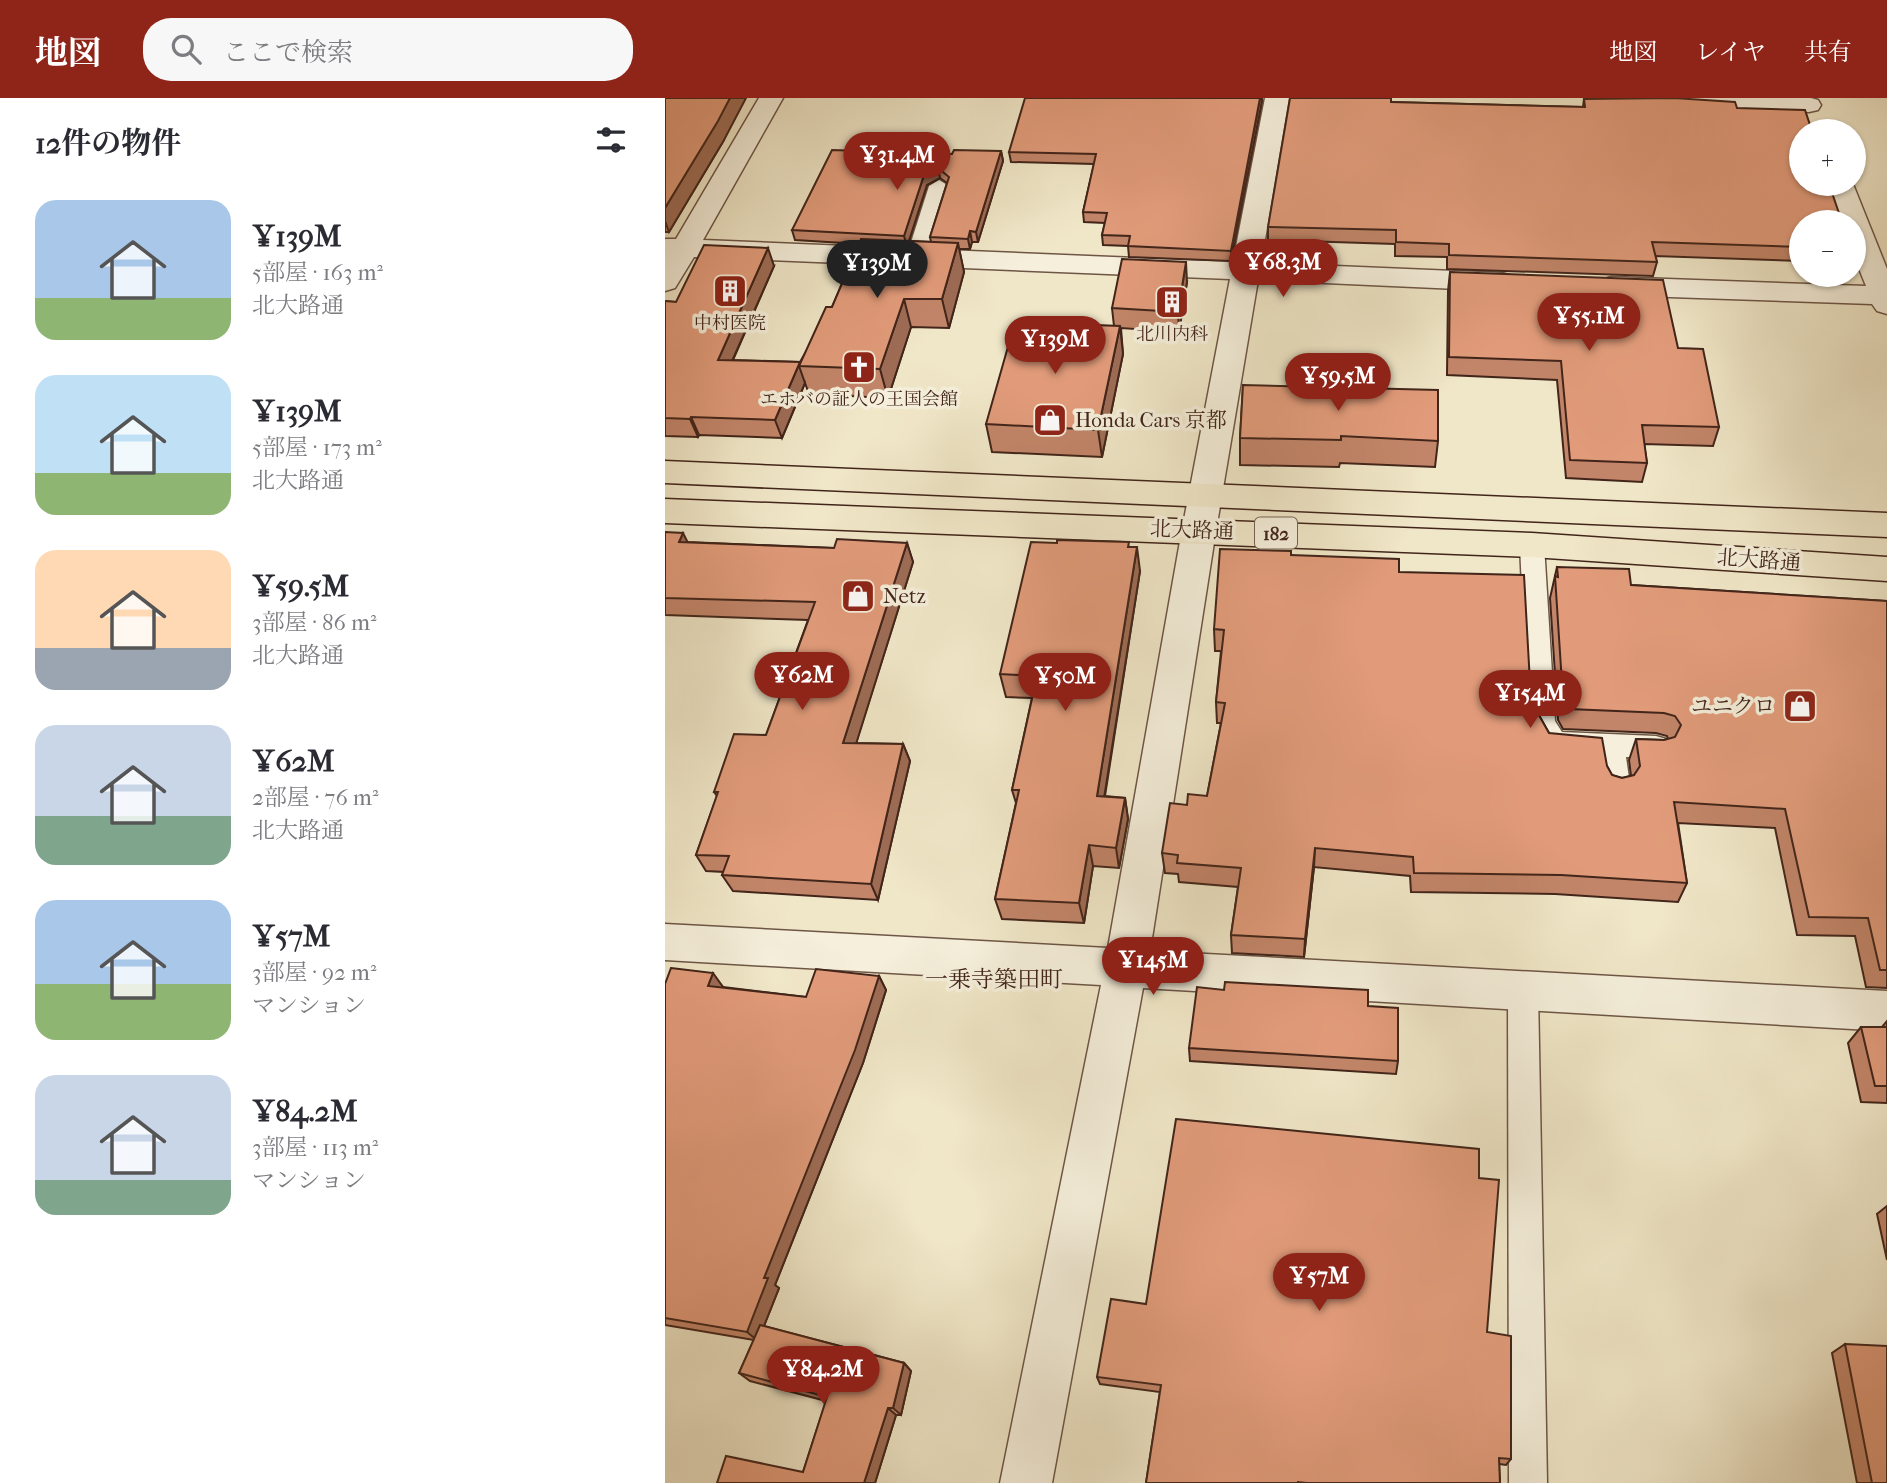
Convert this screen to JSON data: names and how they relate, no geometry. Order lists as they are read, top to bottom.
{
  "streets": {
    "main road": ["北大路通", "182"]
  },
  "districts": ["一乗寺築田町"],
  "places": {
    "building": ["中村医院", "北川内科"],
    "church": ["エホバの証人の王国会館"],
    "shop": ["Honda Cars 京都", "Netz", "ユニクロ"]
  },
  "page": {
    "header": "地図",
    "search": "ここで検索",
    "nav": ["地図", "レイヤ", "共有"],
    "heading": "12件の物件",
    "map_buttons": ["+", "−"],
    "price": [
      "¥31.4M",
      "¥68.3M",
      "¥139M",
      "¥55.1M",
      "¥139M",
      "¥59.5M",
      "¥62M",
      "¥50M",
      "¥154M",
      "¥145M",
      "¥57M",
      "¥84.2M"
    ],
    "list": [
      {
        "name": "¥139M",
        "note": "5部屋 · 163 m² · 北大路通"
      },
      {
        "name": "¥139M",
        "note": "5部屋 · 173 m² · 北大路通"
      },
      {
        "name": "¥59.5M",
        "note": "3部屋 · 86 m² · 北大路通"
      },
      {
        "name": "¥62M",
        "note": "2部屋 · 76 m² · 北大路通"
      },
      {
        "name": "¥57M",
        "note": "3部屋 · 92 m² · マンション"
      },
      {
        "name": "¥84.2M",
        "note": "3部屋 · 113 m² · マンション"
      }
    ]
  }
}
